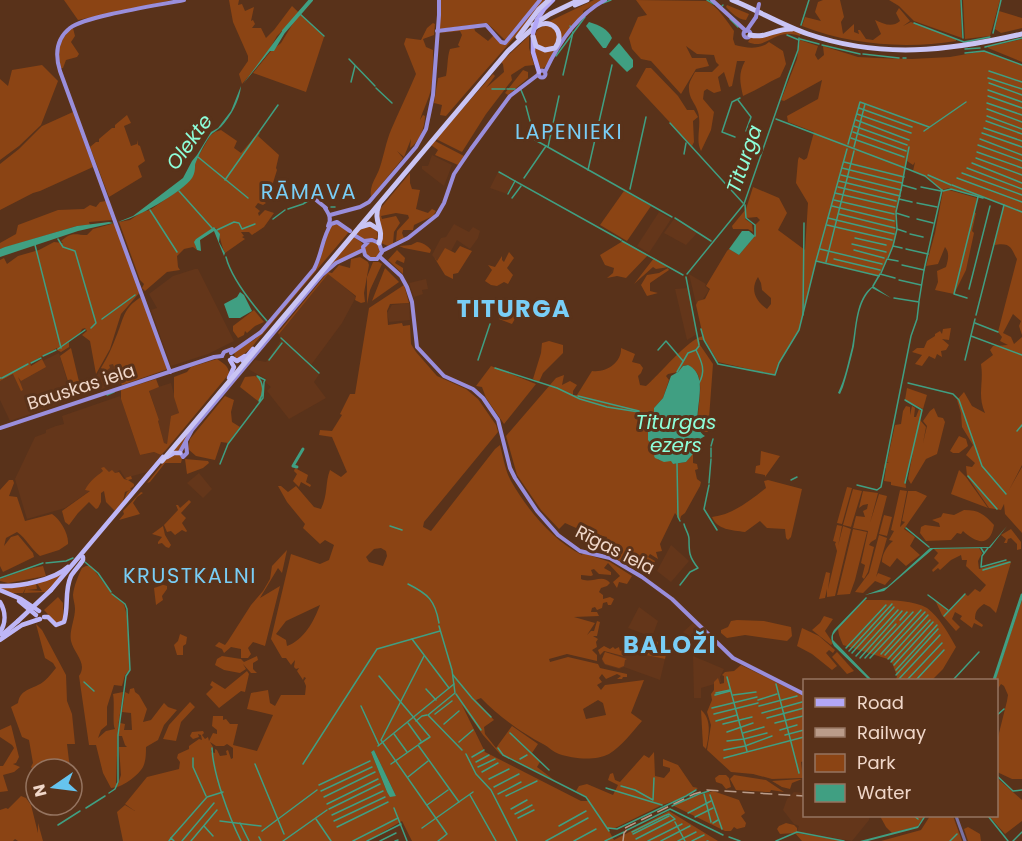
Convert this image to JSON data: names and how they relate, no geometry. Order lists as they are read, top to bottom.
{
  "streets": {
    "main road": ["Bauskas iela", "Rīgas iela"]
  },
  "districts": [
    "LAPENIEKI",
    "RĀMAVA",
    "TITURGA",
    "KRUSTKALNI",
    "BALOŽI"
  ],
  "water": ["Olekte", "Titurga", "Titurgas ezers"],
  "legend": [
    "Road",
    "Railway",
    "Park",
    "Water"
  ],
  "north": "left"
}
